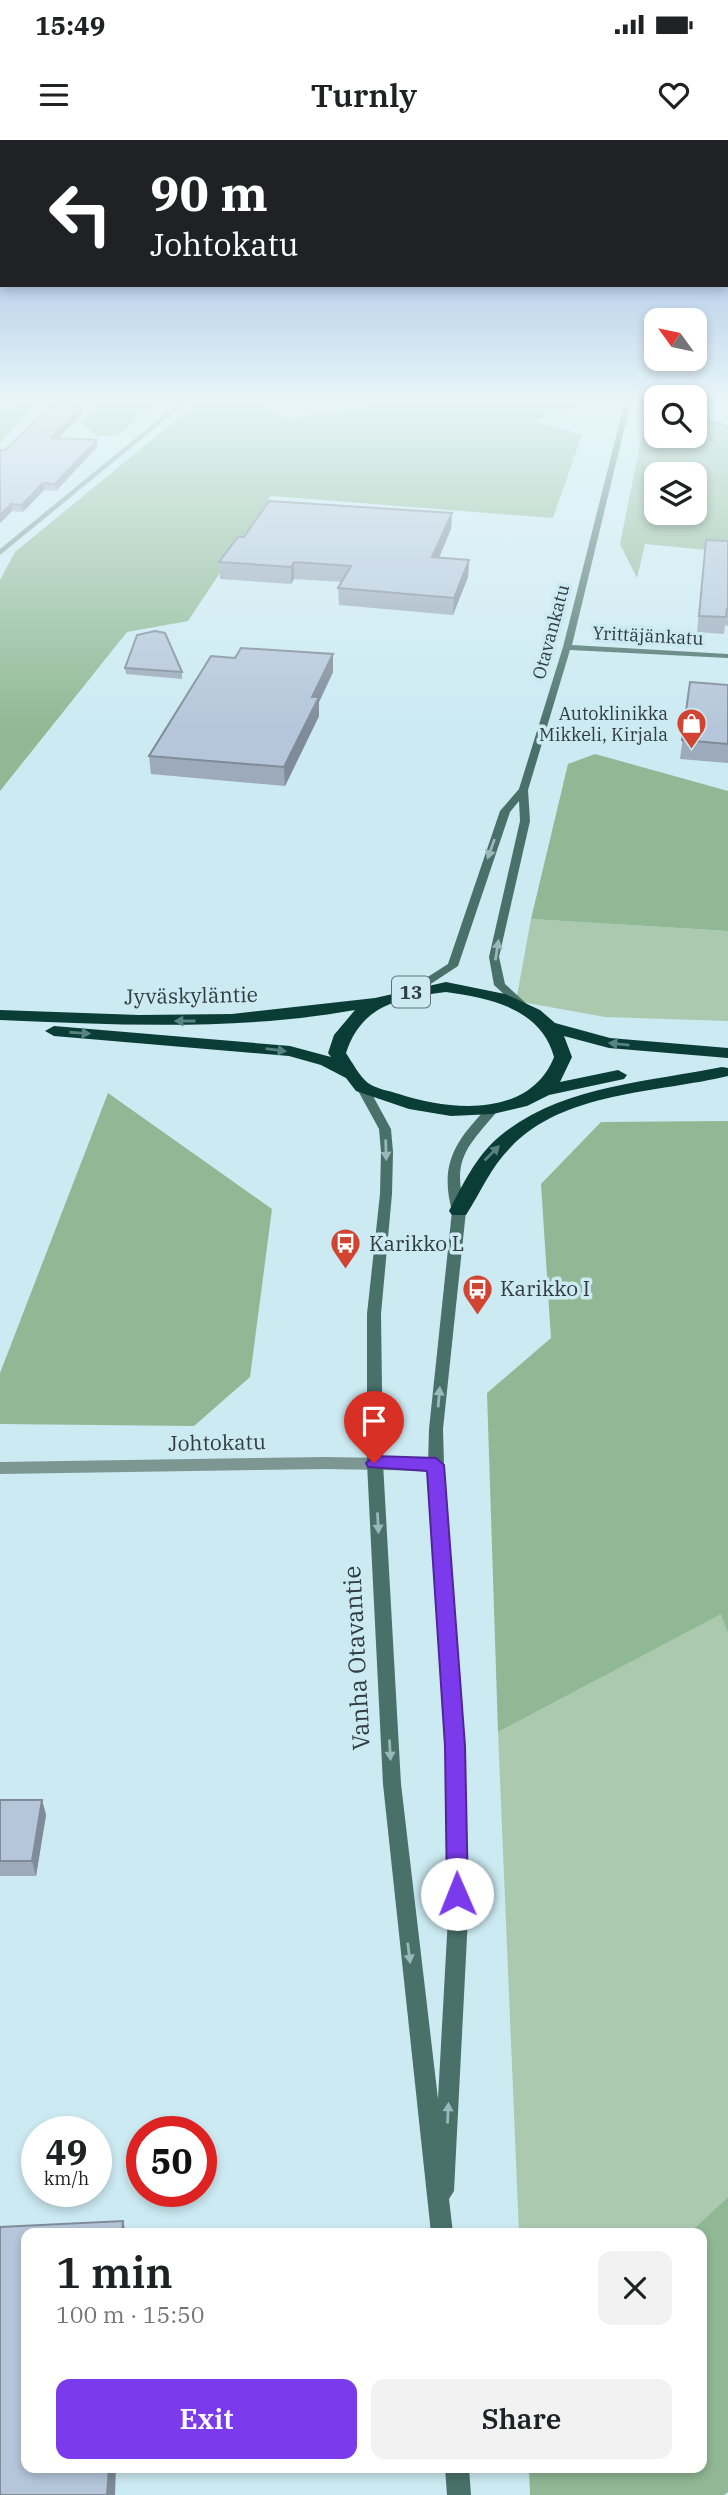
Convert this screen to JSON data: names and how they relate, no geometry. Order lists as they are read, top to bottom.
{
  "streets": {
    "highway": ["13", "Jyväskyläntie"],
    "main road": ["Otavankatu", "Yrittäjänkatu", "Vanha Otavantie"],
    "street": ["Johtokatu"]
  },
  "crossings": [
    ["Otavankatu", "Yrittäjänkatu"],
    ["Otavankatu", "13"],
    ["13", "Jyväskyläntie"],
    ["13", "Vanha Otavantie"],
    ["Jyväskyläntie", "Vanha Otavantie"],
    ["Johtokatu", "Vanha Otavantie"]
  ],
  "places": {
    "shop": ["Autoklinikka Mikkeli, Kirjala"],
    "bus stop": ["Karikko L", "Karikko I"]
  },
  "north": "top left",
  "page": {
    "status": "15:49",
    "header": "Turnly",
    "turn": ["90 m", "Johtokatu"],
    "speed": "49 km/h",
    "limit": "50",
    "heading": ["1 min", "100 m · 15:50"],
    "buttons": ["Exit", "Share"]
  }
}
